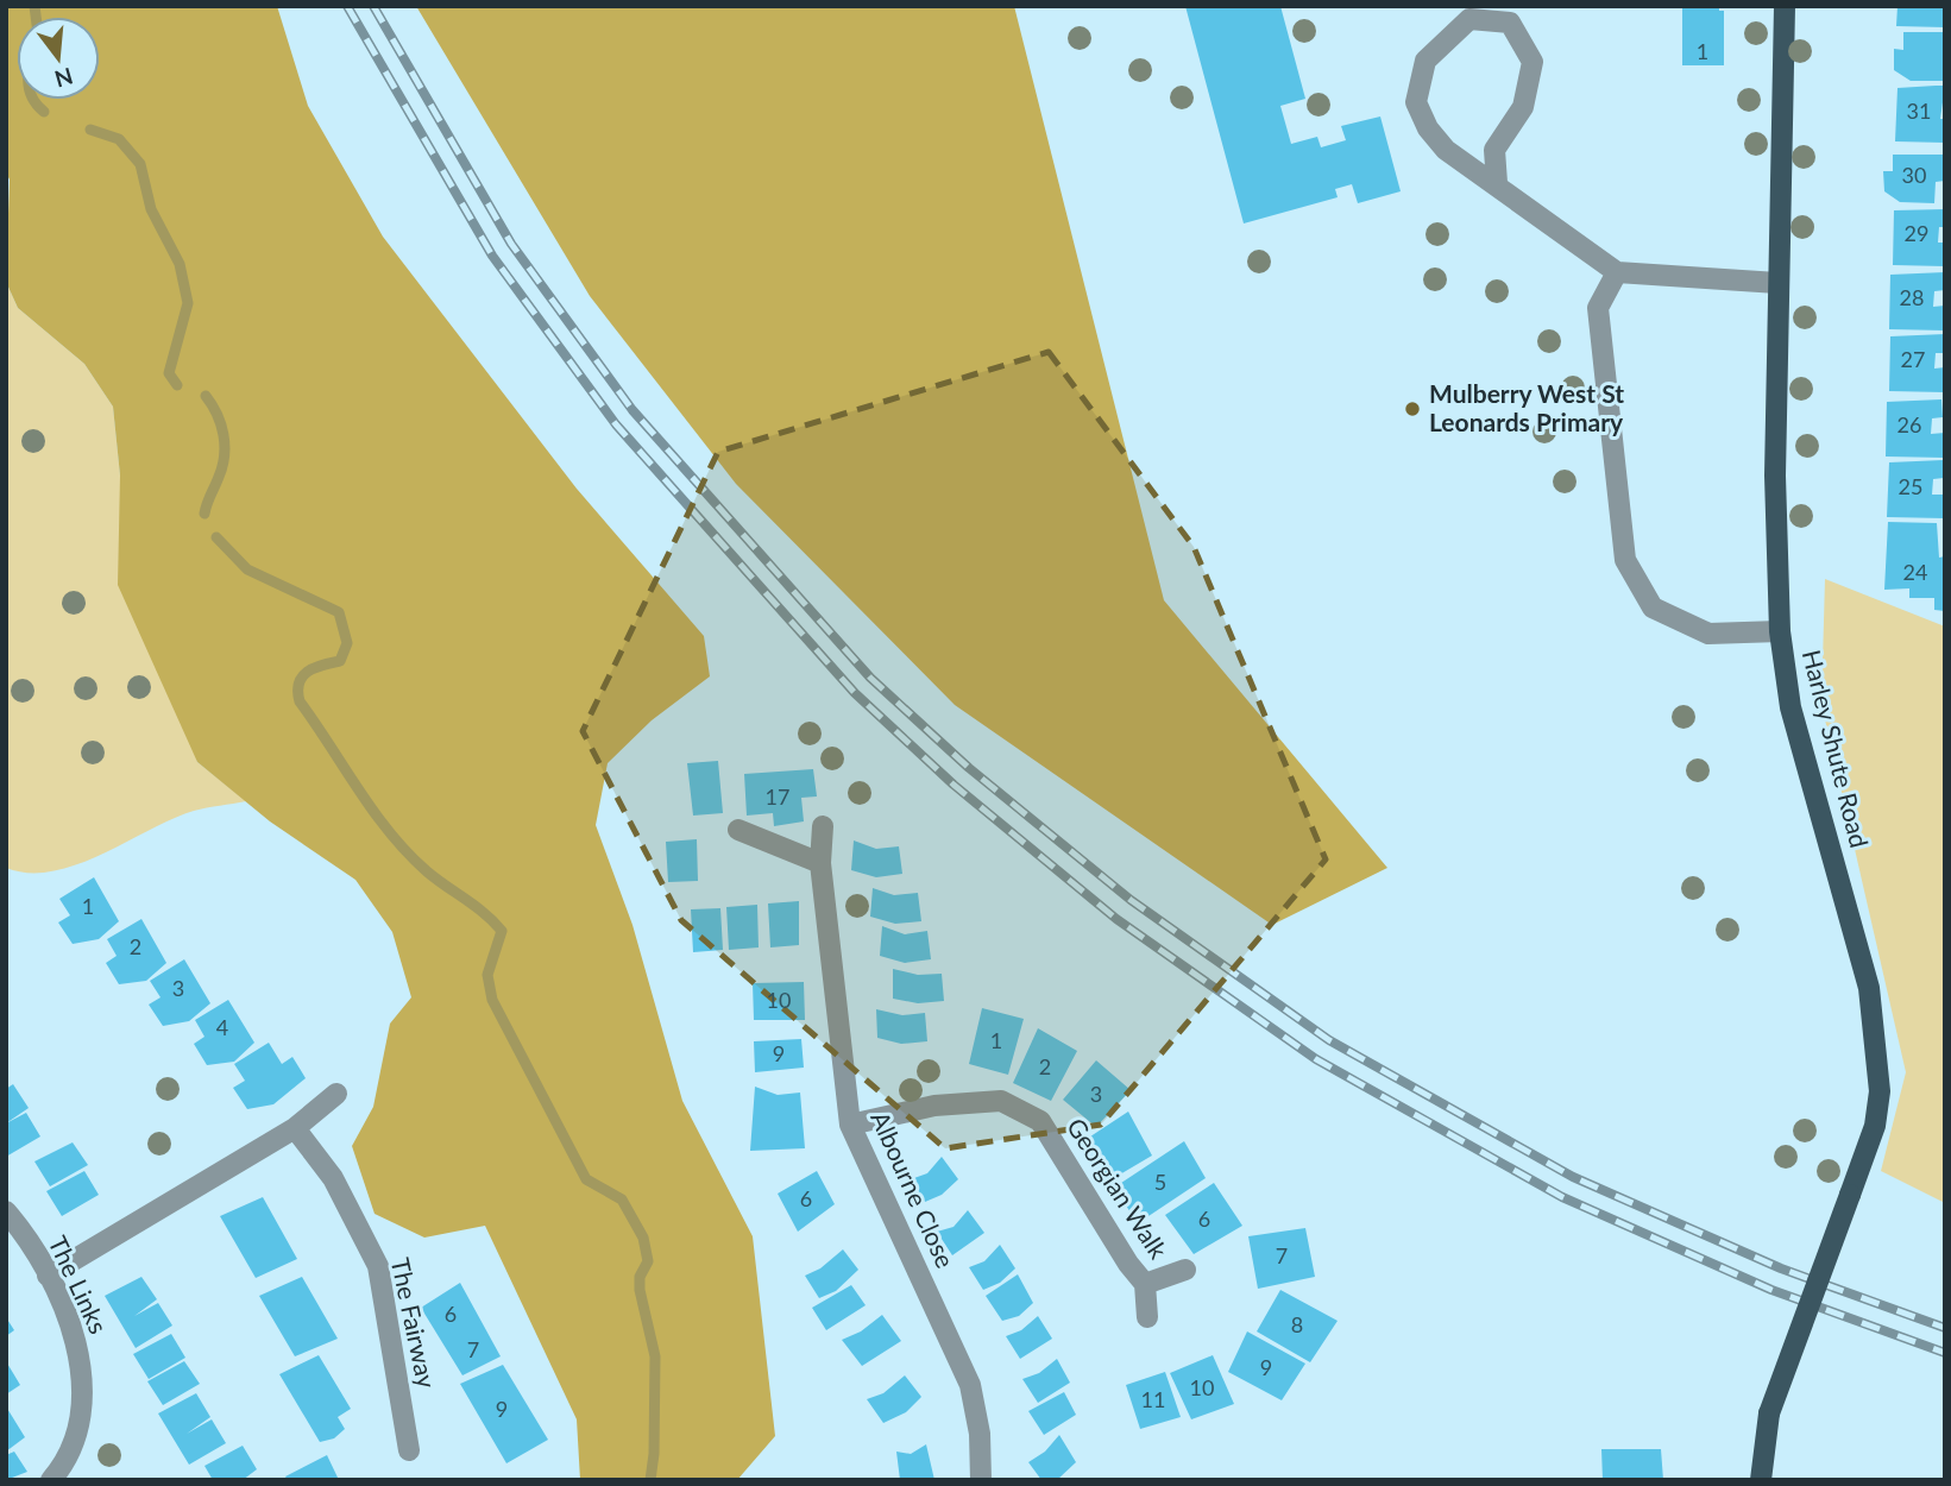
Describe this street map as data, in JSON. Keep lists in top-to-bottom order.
{
  "streets": {
    "main road": ["Harley Shute Road"],
    "street": [
      "Georgian Walk",
      "Albourne Close",
      "The Links",
      "The Fairway"
    ]
  },
  "crossings": [
    ["Georgian Walk", "Albourne Close"]
  ],
  "places": ["Mulberry West St Leonards Primary"],
  "house_numbers": [
    "1",
    "31",
    "30",
    "29",
    "28",
    "27",
    "26",
    "25",
    "24",
    "17",
    "1",
    "2",
    "3",
    "10",
    "4",
    "1",
    "9",
    "2",
    "3",
    "5",
    "6",
    "6",
    "7",
    "6",
    "8",
    "7",
    "9",
    "10",
    "11",
    "9"
  ],
  "north": "bottom"
}
